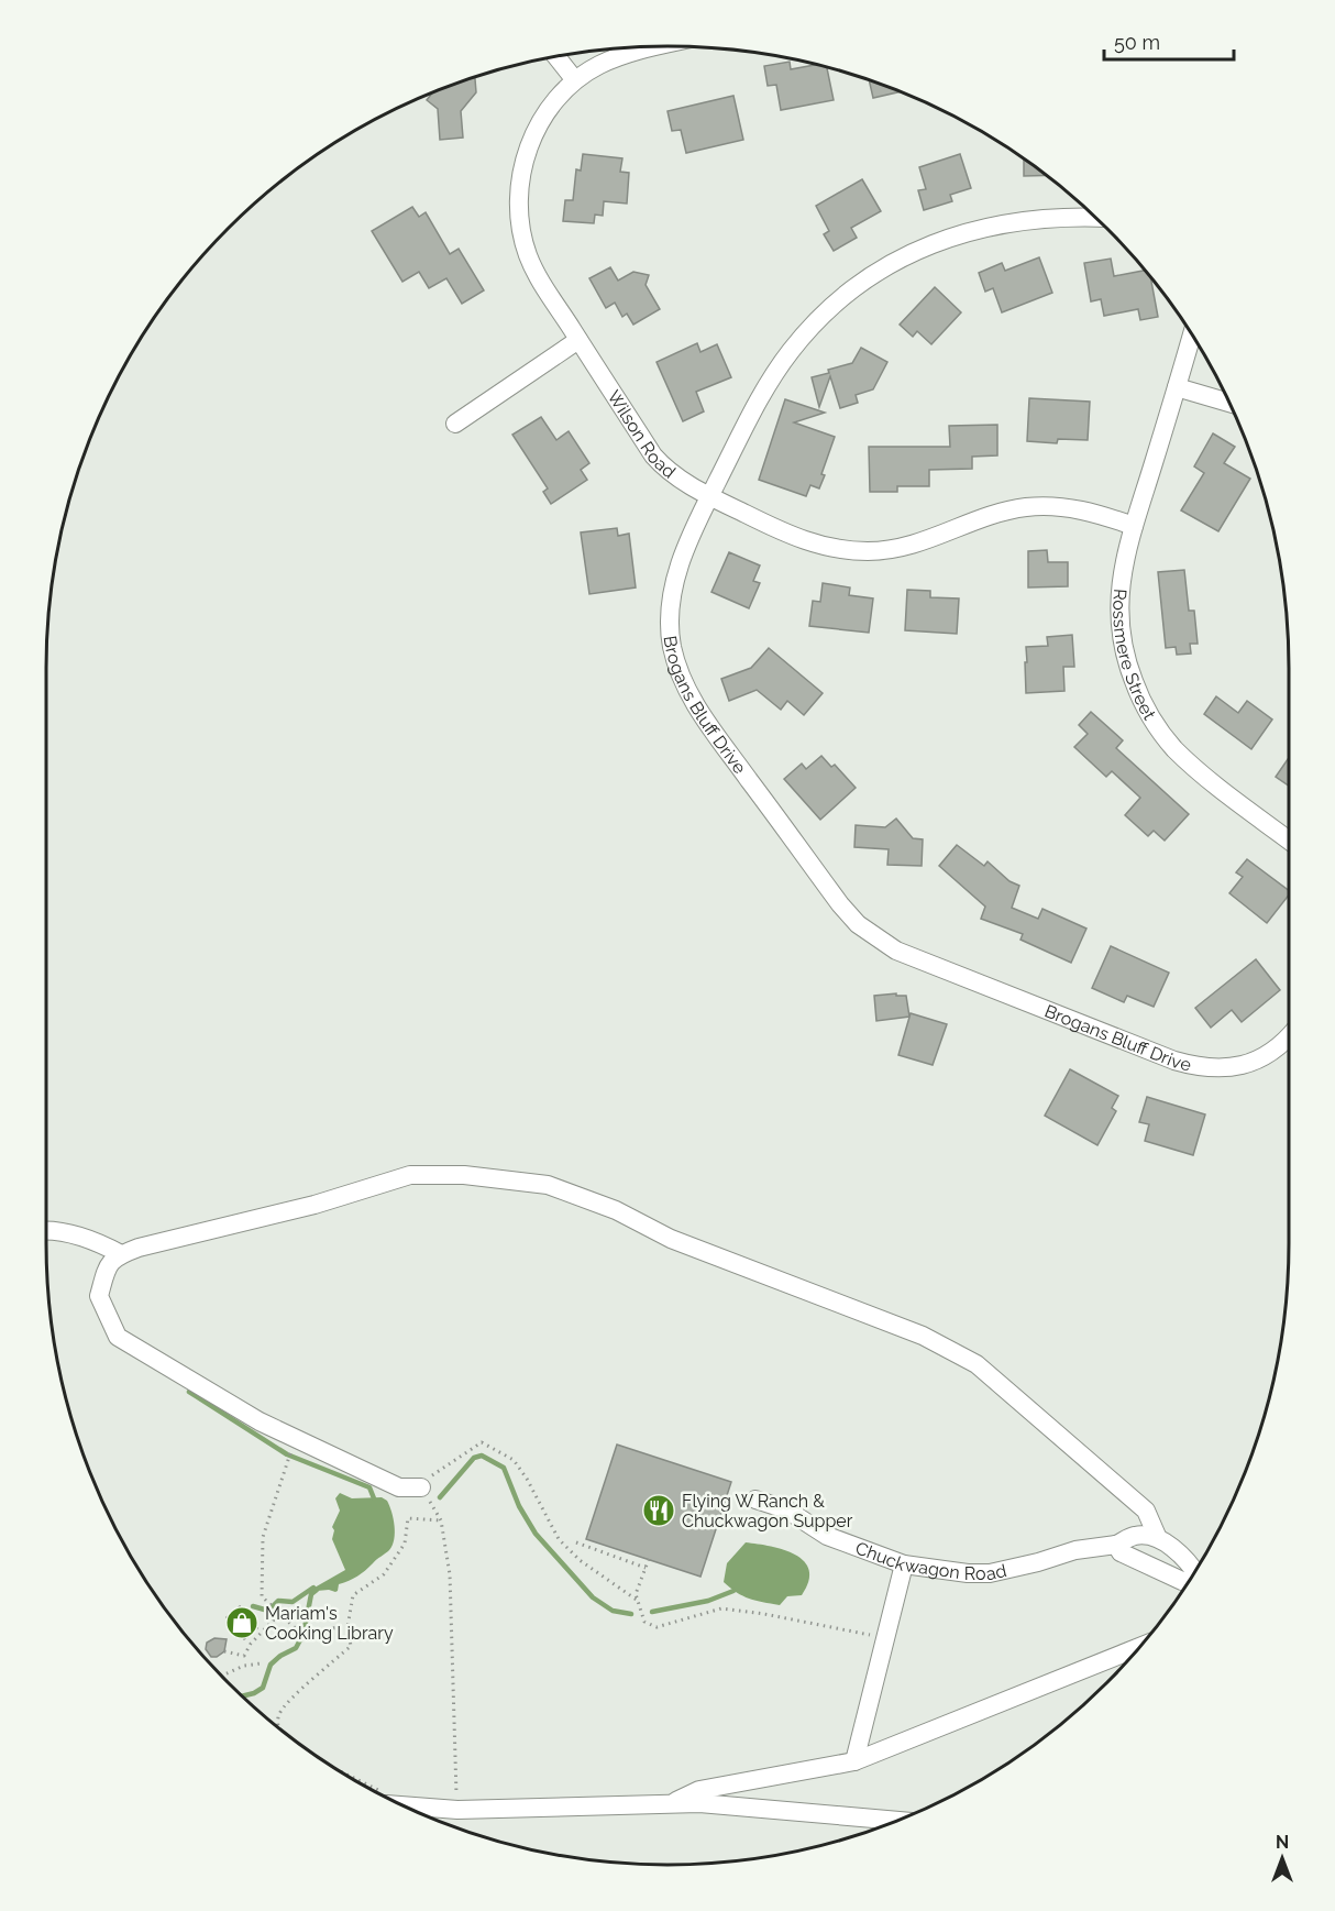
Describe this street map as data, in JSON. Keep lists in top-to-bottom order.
{
  "streets": {
    "street": [
      "Wilson Road",
      "Rossmere Street",
      "Brogans Bluff Drive",
      "Chuckwagon Road"
    ]
  },
  "crossings": [
    ["Wilson Road", "Rossmere Street"],
    ["Wilson Road", "Brogans Bluff Drive"]
  ],
  "places": {
    "restaurant": ["Flying W Ranch & Chuckwagon Supper"],
    "shop": ["Mariam's Cooking Library"]
  },
  "scale_bar": "50 m",
  "north": "top"
}
